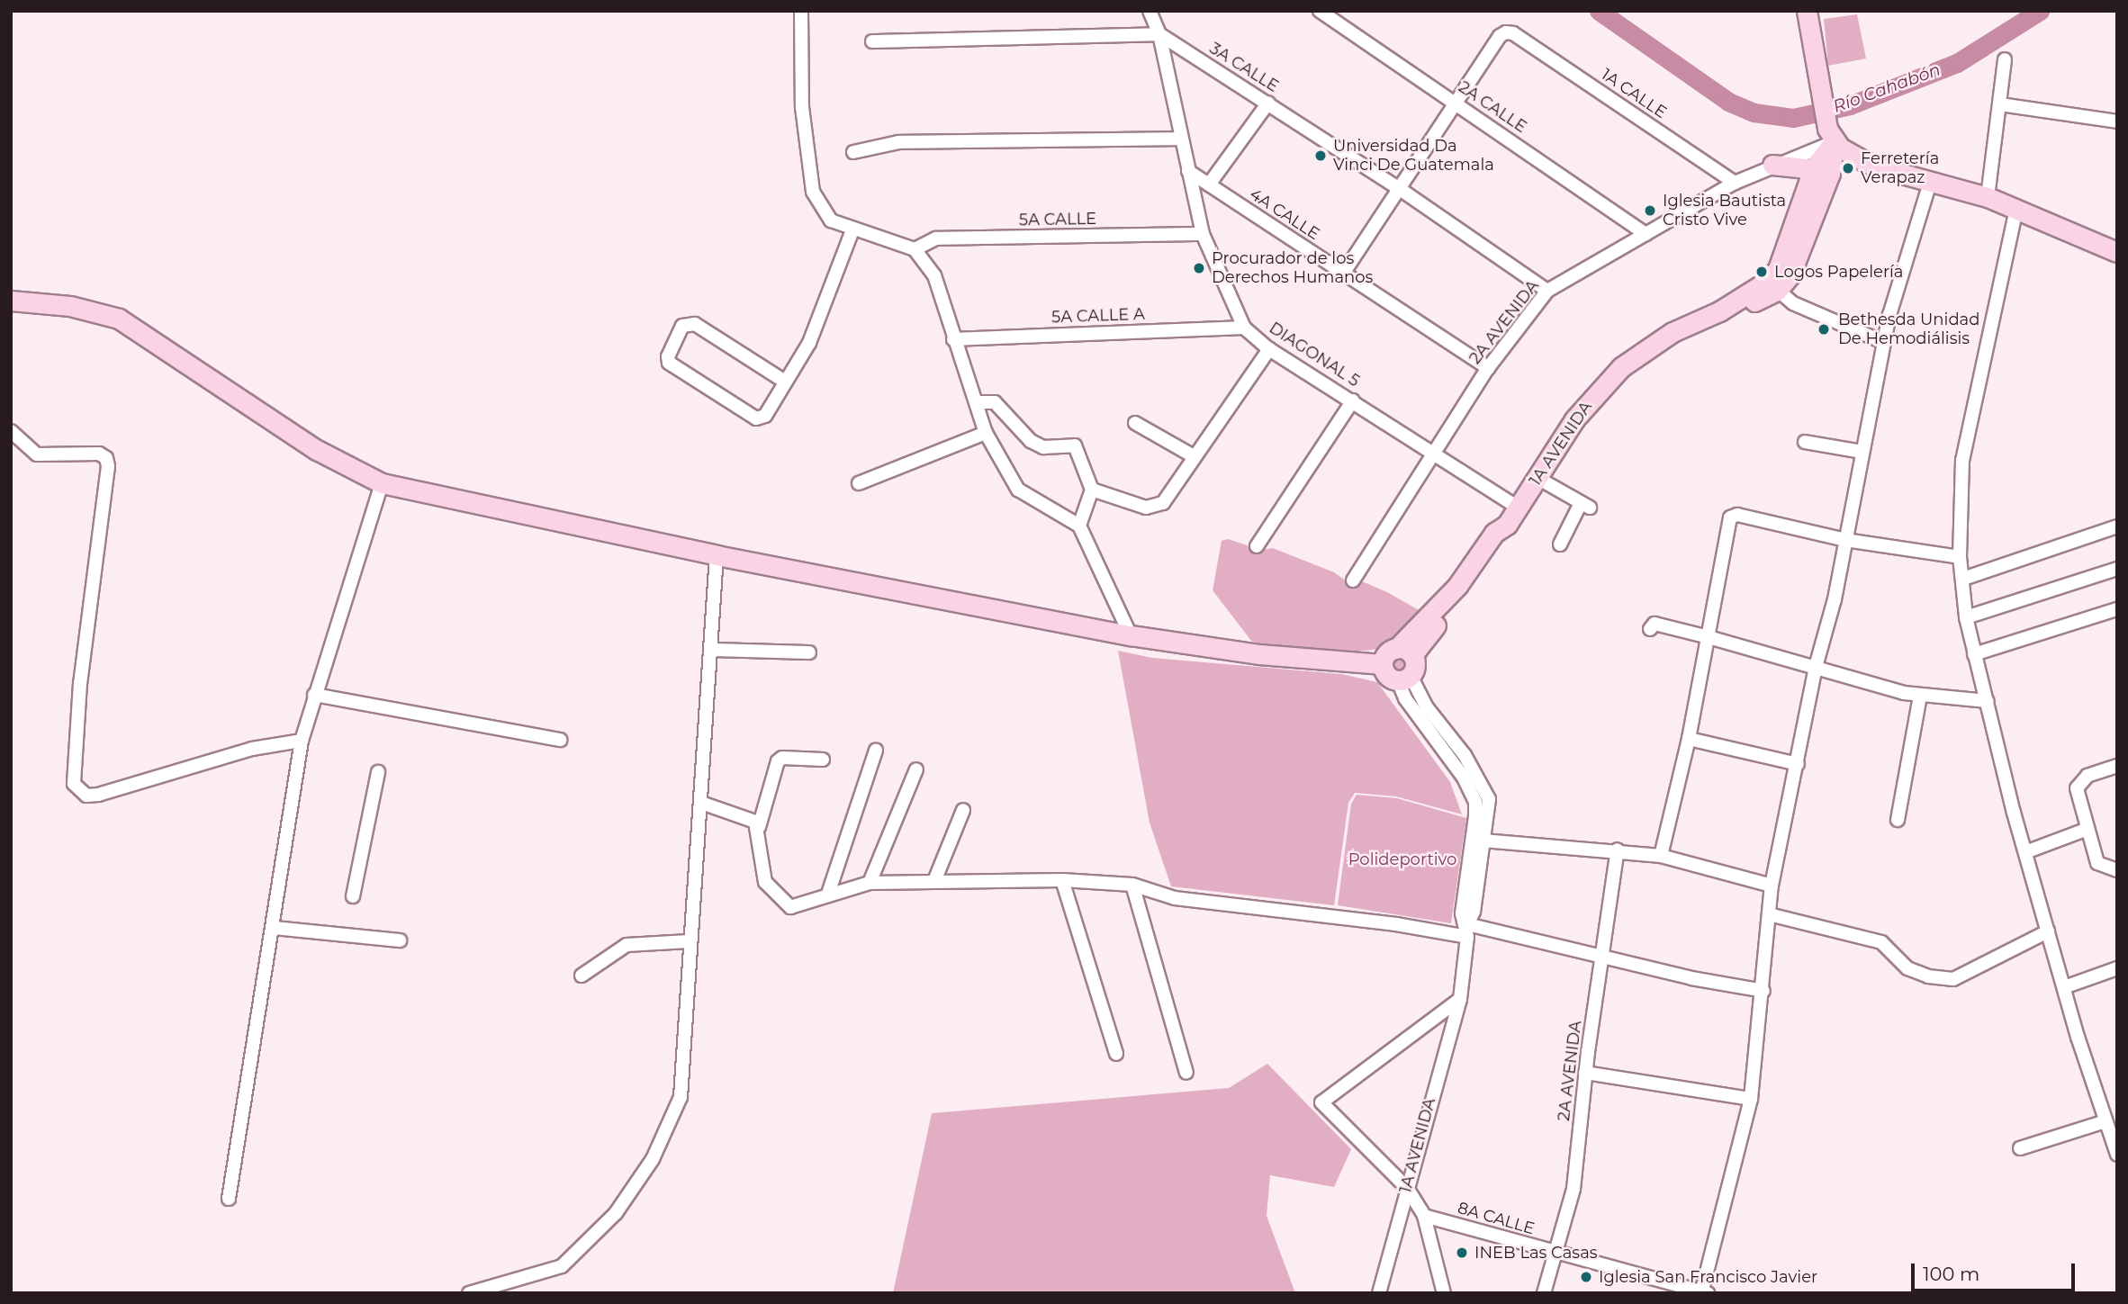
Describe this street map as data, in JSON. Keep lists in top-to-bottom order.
{
  "streets": {
    "main road": ["1A AVENIDA"],
    "street": [
      "3A CALLE",
      "1A CALLE",
      "2A CALLE",
      "4A CALLE",
      "5A CALLE",
      "5A CALLE A",
      "2A AVENIDA",
      "DIAGONAL 5",
      "8A CALLE"
    ]
  },
  "crossings": [
    ["3A CALLE", "2A AVENIDA"],
    ["3A CALLE", "DIAGONAL 5"],
    ["1A CALLE", "2A CALLE"],
    ["1A CALLE", "2A AVENIDA"],
    ["2A CALLE", "2A AVENIDA"],
    ["4A CALLE", "2A AVENIDA"],
    ["4A CALLE", "DIAGONAL 5"],
    ["5A CALLE", "DIAGONAL 5"],
    ["5A CALLE A", "DIAGONAL 5"],
    ["2A AVENIDA", "DIAGONAL 5"],
    ["2A AVENIDA", "8A CALLE"],
    ["DIAGONAL 5", "1A AVENIDA"]
  ],
  "water": ["Río Cahabón"],
  "parks": ["Polideportivo"],
  "places": [
    "Universidad Da Vinci De Guatemala",
    "Ferretería Verapaz",
    "Iglesia Bautista Cristo Vive",
    "Procurador de los Derechos Humanos",
    "Logos Papelería",
    "Bethesda Unidad De Hemodiálisis",
    "INEB Las Casas",
    "Iglesia San Francisco Javier"
  ],
  "scale_bar": "100 m"
}
